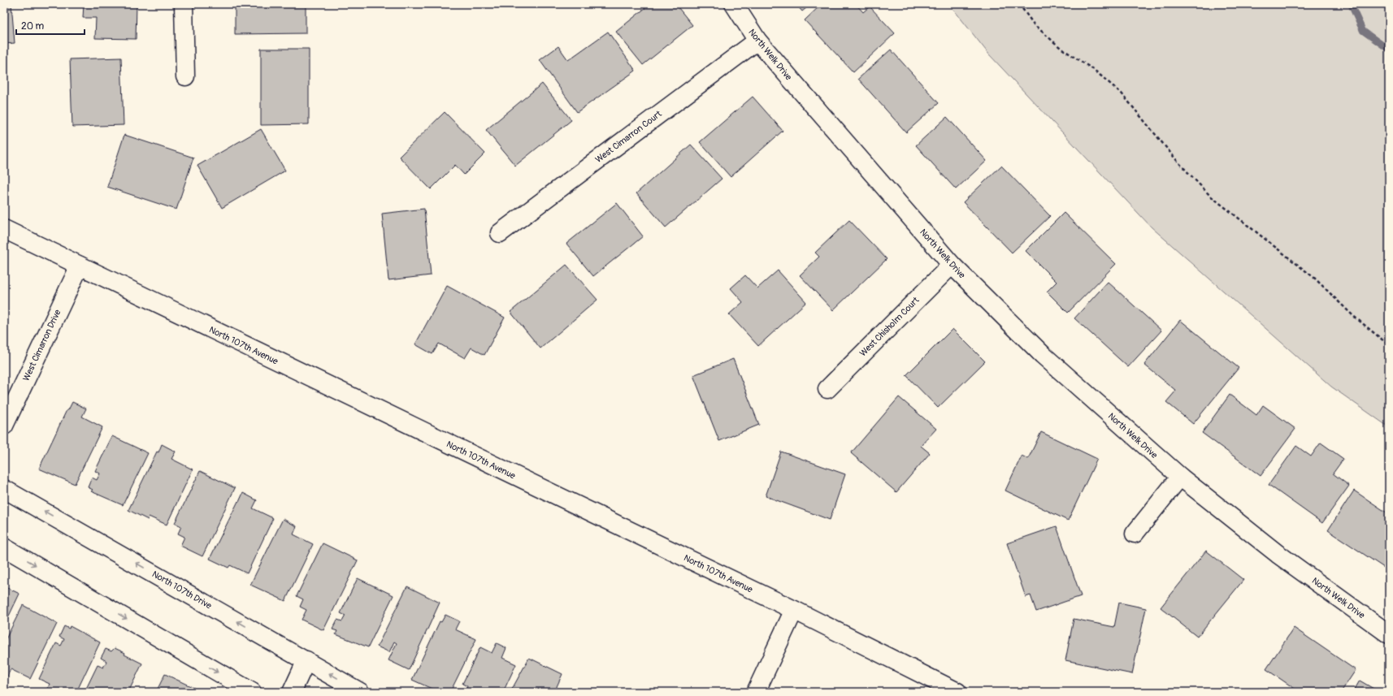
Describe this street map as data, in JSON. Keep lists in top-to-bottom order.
{
  "streets": {
    "street": [
      "North Welk Drive",
      "West Cimarron Court",
      "West Chisholm Court",
      "West Cimarron Drive",
      "North 107th Avenue",
      "North 107th Drive"
    ]
  },
  "crossings": [
    ["North Welk Drive", "West Cimarron Court"],
    ["North Welk Drive", "West Chisholm Court"],
    ["West Cimarron Drive", "North 107th Avenue"]
  ],
  "scale_bar": "20 m"
}
